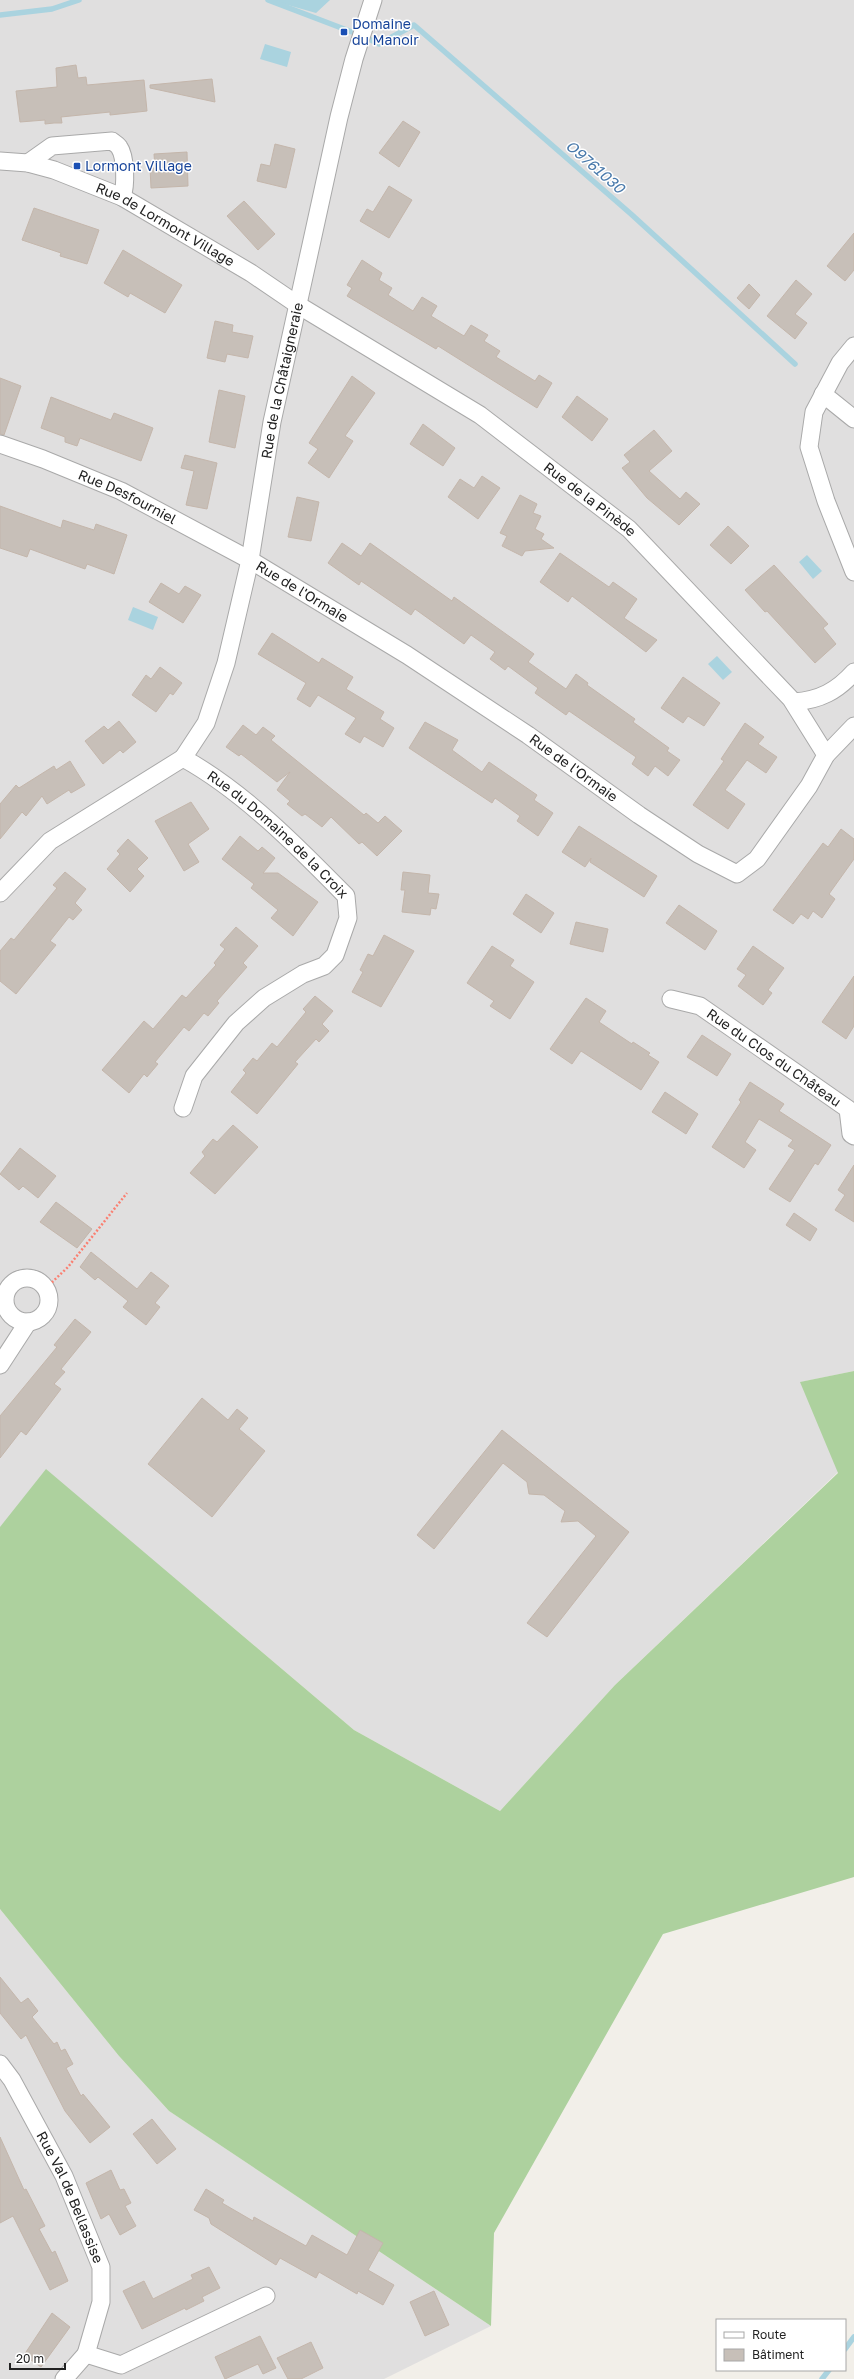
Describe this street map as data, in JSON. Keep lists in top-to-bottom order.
{
  "streets": {
    "street": [
      "Rue de Lormont Village",
      "Rue de la Châtaigneraie",
      "Rue Desfourniel",
      "Rue de la Pinède",
      "Rue de l'Ormaie",
      "Rue du Domaine de la Croix",
      "Rue du Clos du Château",
      "Rue Val de Bellassise"
    ]
  },
  "crossings": [
    ["Rue de Lormont Village", "Rue de la Châtaigneraie"],
    ["Rue de Lormont Village", "Rue de la Pinède"],
    ["Rue de la Châtaigneraie", "Rue Desfourniel"],
    ["Rue de la Châtaigneraie", "Rue de la Pinède"],
    ["Rue de la Châtaigneraie", "Rue de l'Ormaie"],
    ["Rue de la Châtaigneraie", "Rue du Domaine de la Croix"],
    ["Rue Desfourniel", "Rue de l'Ormaie"],
    ["Rue de la Pinède", "Rue de l'Ormaie"]
  ],
  "water": ["O9761030"],
  "places": {
    "transit": ["Domaine du Manoir", "Lormont Village"]
  },
  "legend": ["Route", "Bâtiment"],
  "scale_bar": "20 m"
}
